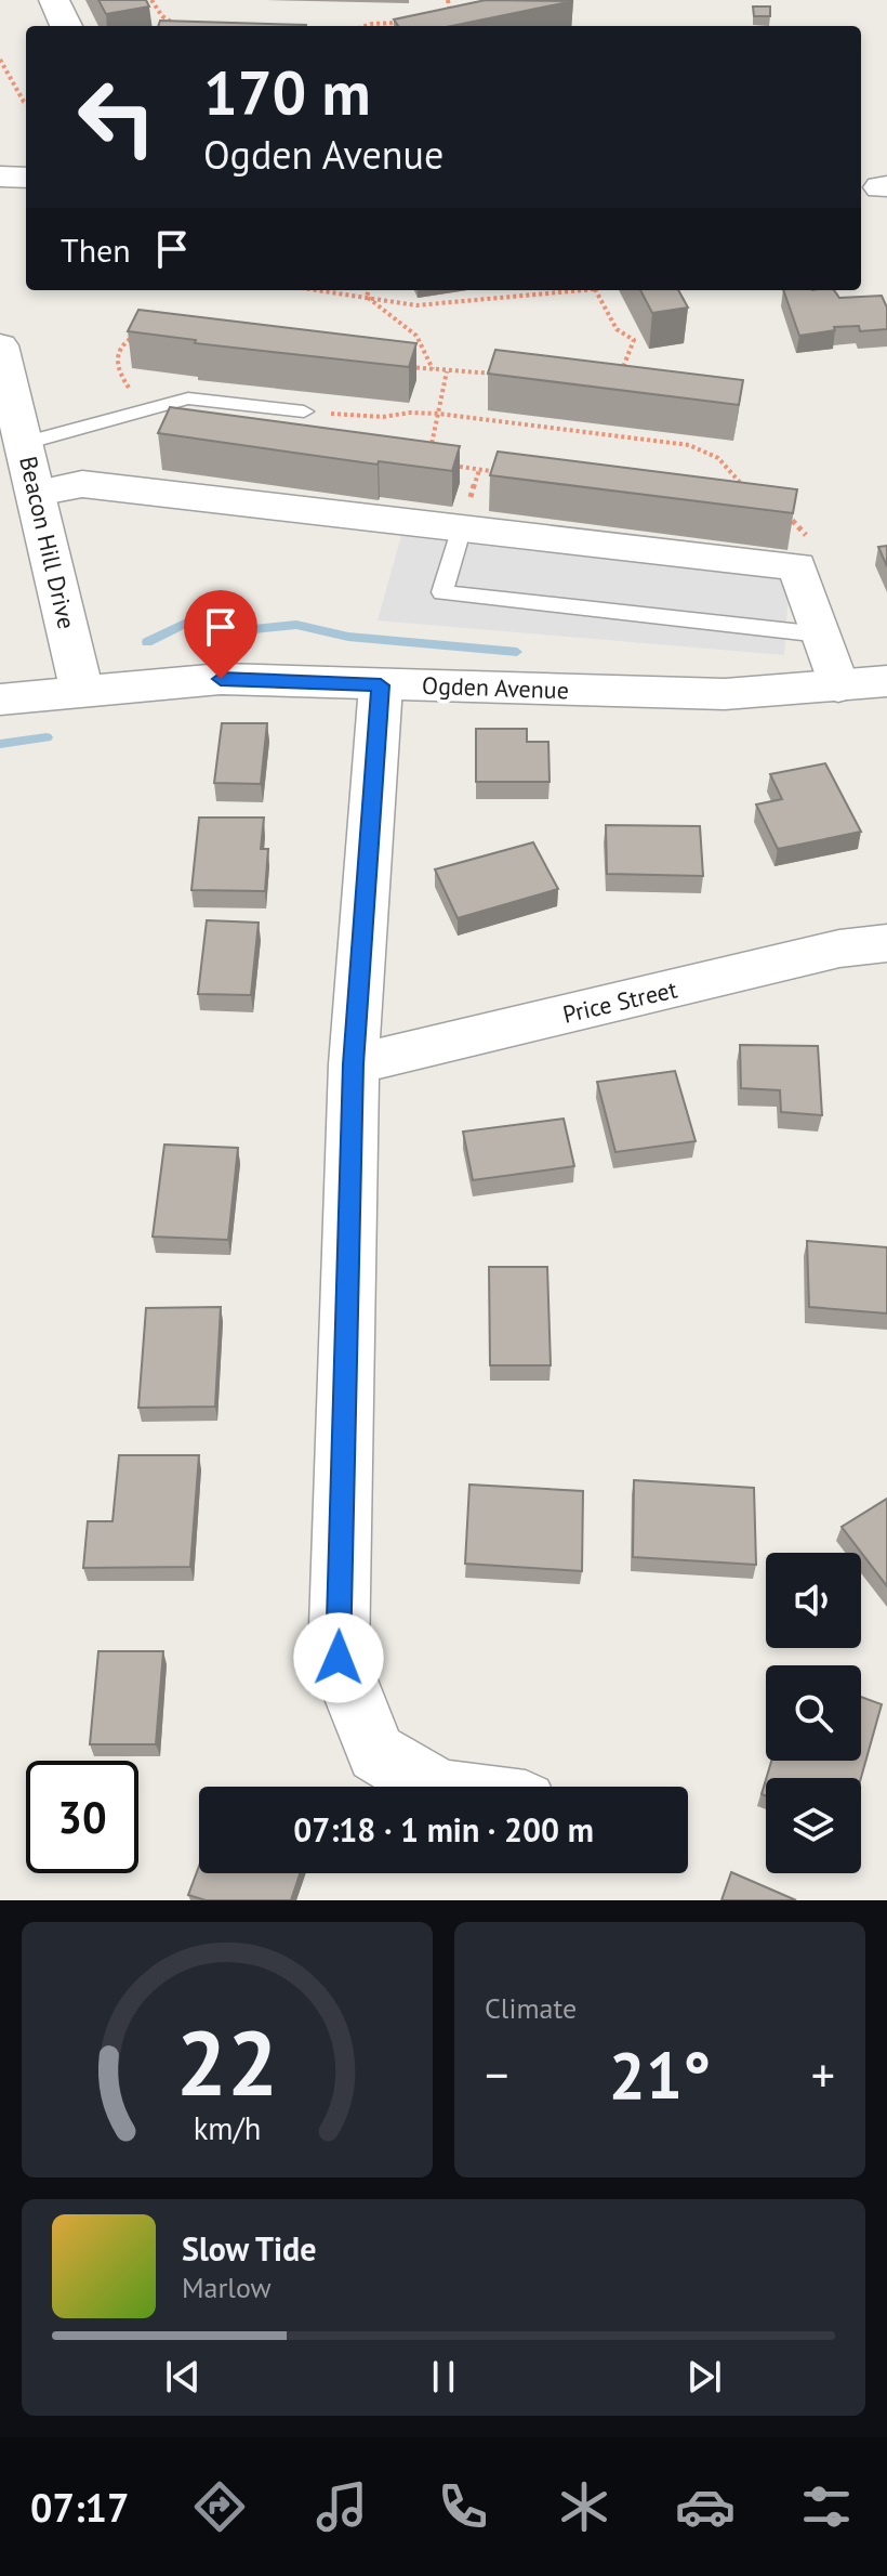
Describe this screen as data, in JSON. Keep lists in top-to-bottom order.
{
  "streets": {
    "street": ["Beacon Hill Drive", "Ogden Avenue", "Price Street"]
  },
  "crossings": [
    ["Beacon Hill Drive", "Ogden Avenue"]
  ],
  "page": {
    "turn": ["170 m", "Ogden Avenue"],
    "then": "Then",
    "limit": "30",
    "trip": "07:18 · 1 min · 200 m",
    "tile": "Climate",
    "heat": ["−", "21°", "+"],
    "song": ["Slow Tide", "Marlow"],
    "tabs": "07:17",
    "gauge": ["22", "km/h"]
  }
}
